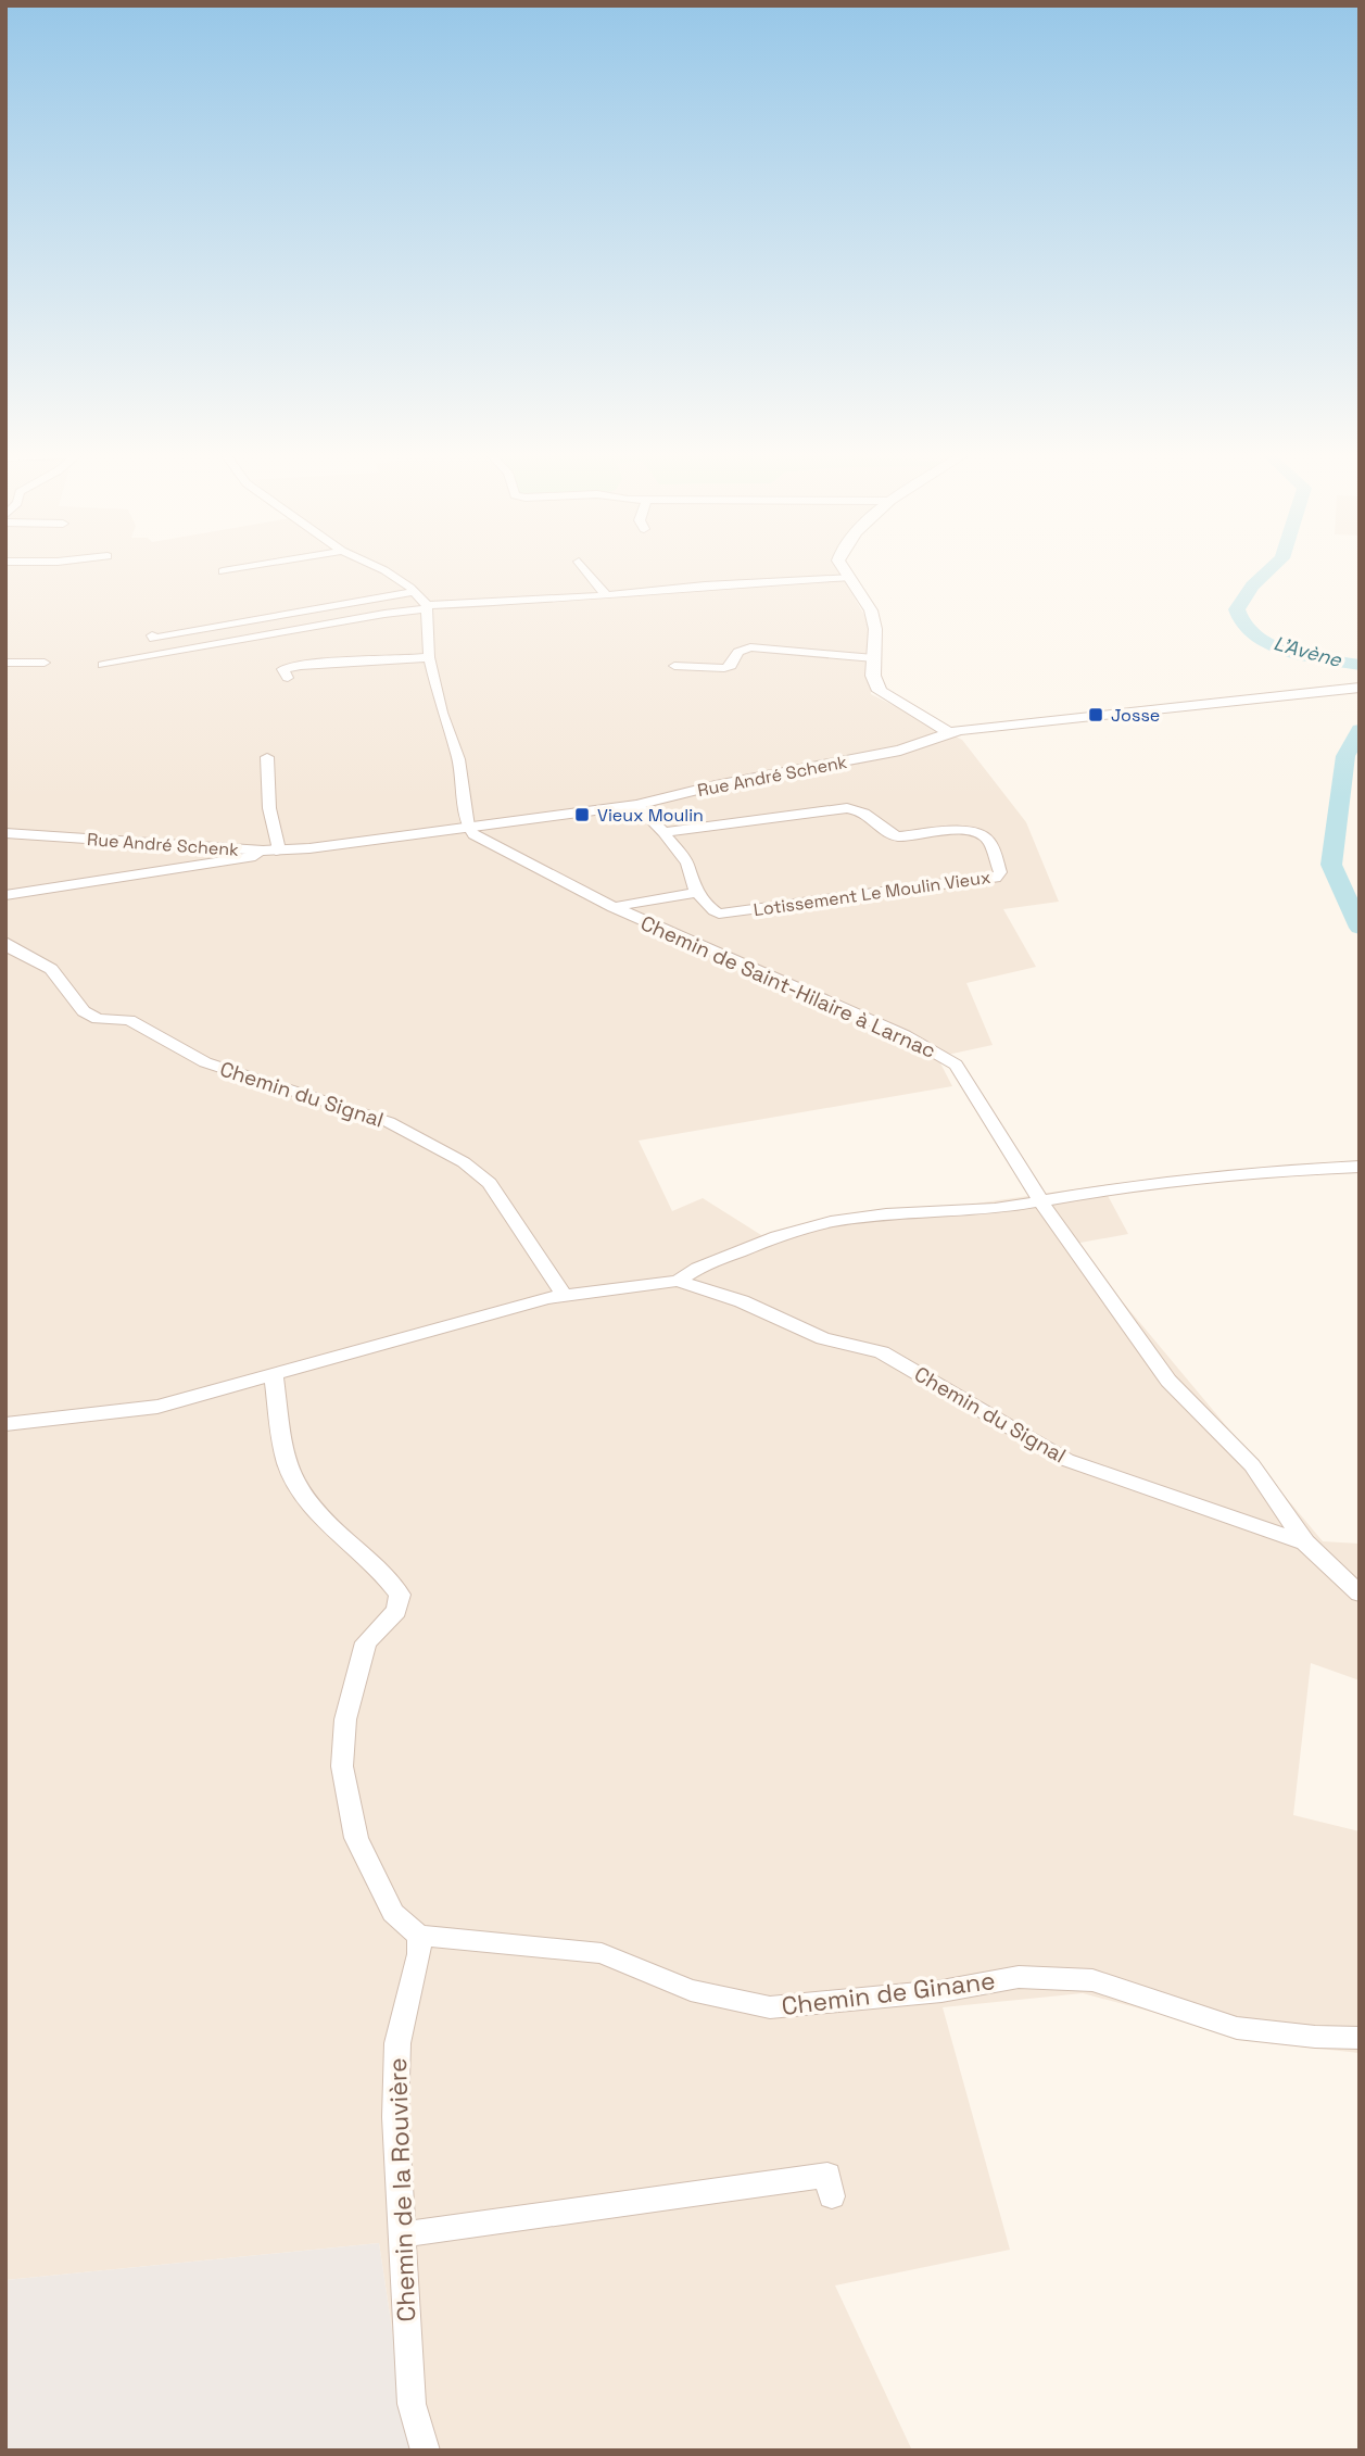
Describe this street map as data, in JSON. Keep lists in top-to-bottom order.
{
  "streets": {
    "street": [
      "Rue André Schenk",
      "Lotissement Le Moulin Vieux",
      "Chemin de Saint-Hilaire à Larnac",
      "Chemin du Signal",
      "Chemin de Ginane",
      "Chemin de la Rouvière"
    ]
  },
  "crossings": [
    ["Rue André Schenk", "Lotissement Le Moulin Vieux"],
    ["Rue André Schenk", "Chemin de Saint-Hilaire à Larnac"],
    ["Chemin de Saint-Hilaire à Larnac", "Chemin du Signal"],
    ["Chemin de Ginane", "Chemin de la Rouvière"]
  ],
  "water": ["L'Avène"],
  "places": {
    "transit": ["Josse", "Vieux Moulin"]
  }
}
